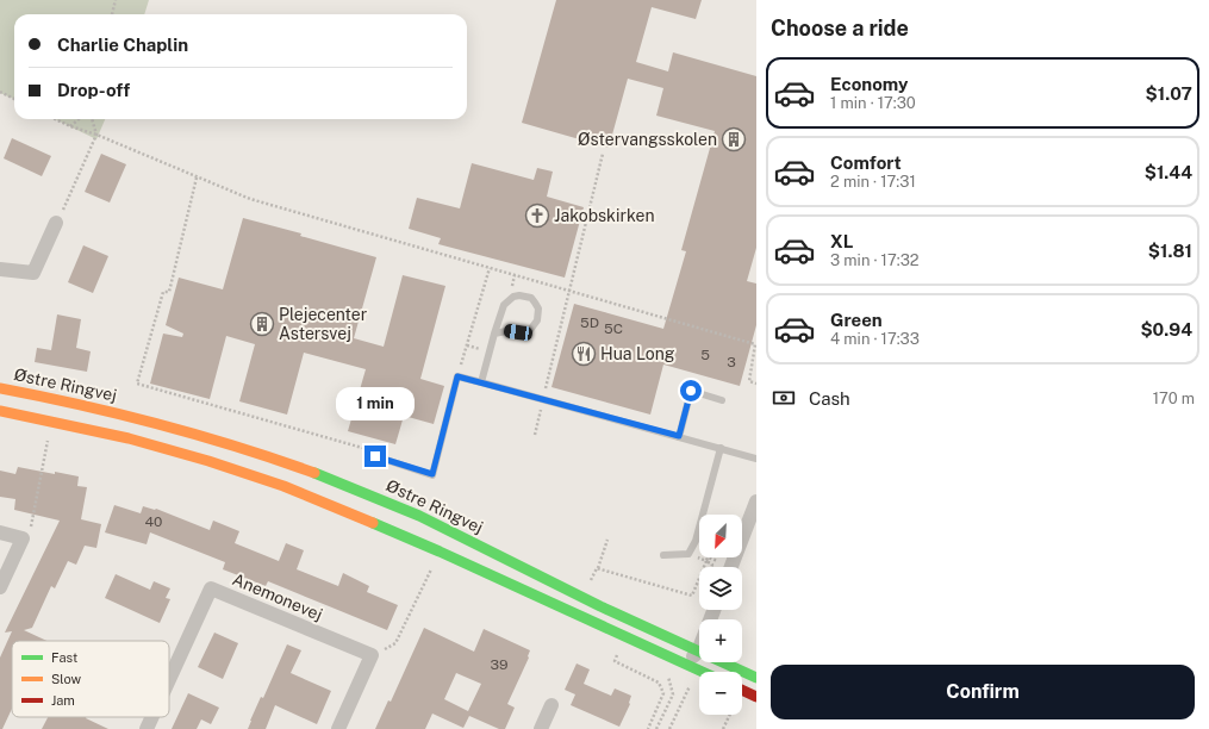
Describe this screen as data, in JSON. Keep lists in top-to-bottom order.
{
  "streets": {
    "main road": ["Østre Ringvej"],
    "street": ["Anemonevej"]
  },
  "places": {
    "building": ["Østervangsskolen", "Plejecenter Astersvej"],
    "church": ["Jakobskirken"],
    "restaurant": ["Hua Long"]
  },
  "house_numbers": [
    "5D",
    "5C",
    "5",
    "3",
    "40",
    "39"
  ],
  "legend": ["Fast", "Slow", "Jam"],
  "north": "bottom left",
  "page": {
    "heading": "Choose a ride",
    "banner": ["Charlie Chaplin", "Drop-off"],
    "list": [
      {
        "name": "Economy",
        "note": "1 min · 17:30",
        "value": "$1.07"
      },
      {
        "name": "Comfort",
        "note": "2 min · 17:31",
        "value": "$1.44"
      },
      {
        "name": "XL",
        "note": "3 min · 17:32",
        "value": "$1.81"
      },
      {
        "name": "Green",
        "note": "4 min · 17:33",
        "value": "$0.94"
      }
    ],
    "pay": ["Cash", "170 m"],
    "bubble": "1 min",
    "map_buttons": ["+", "−"],
    "buttons": "Confirm"
  }
}
